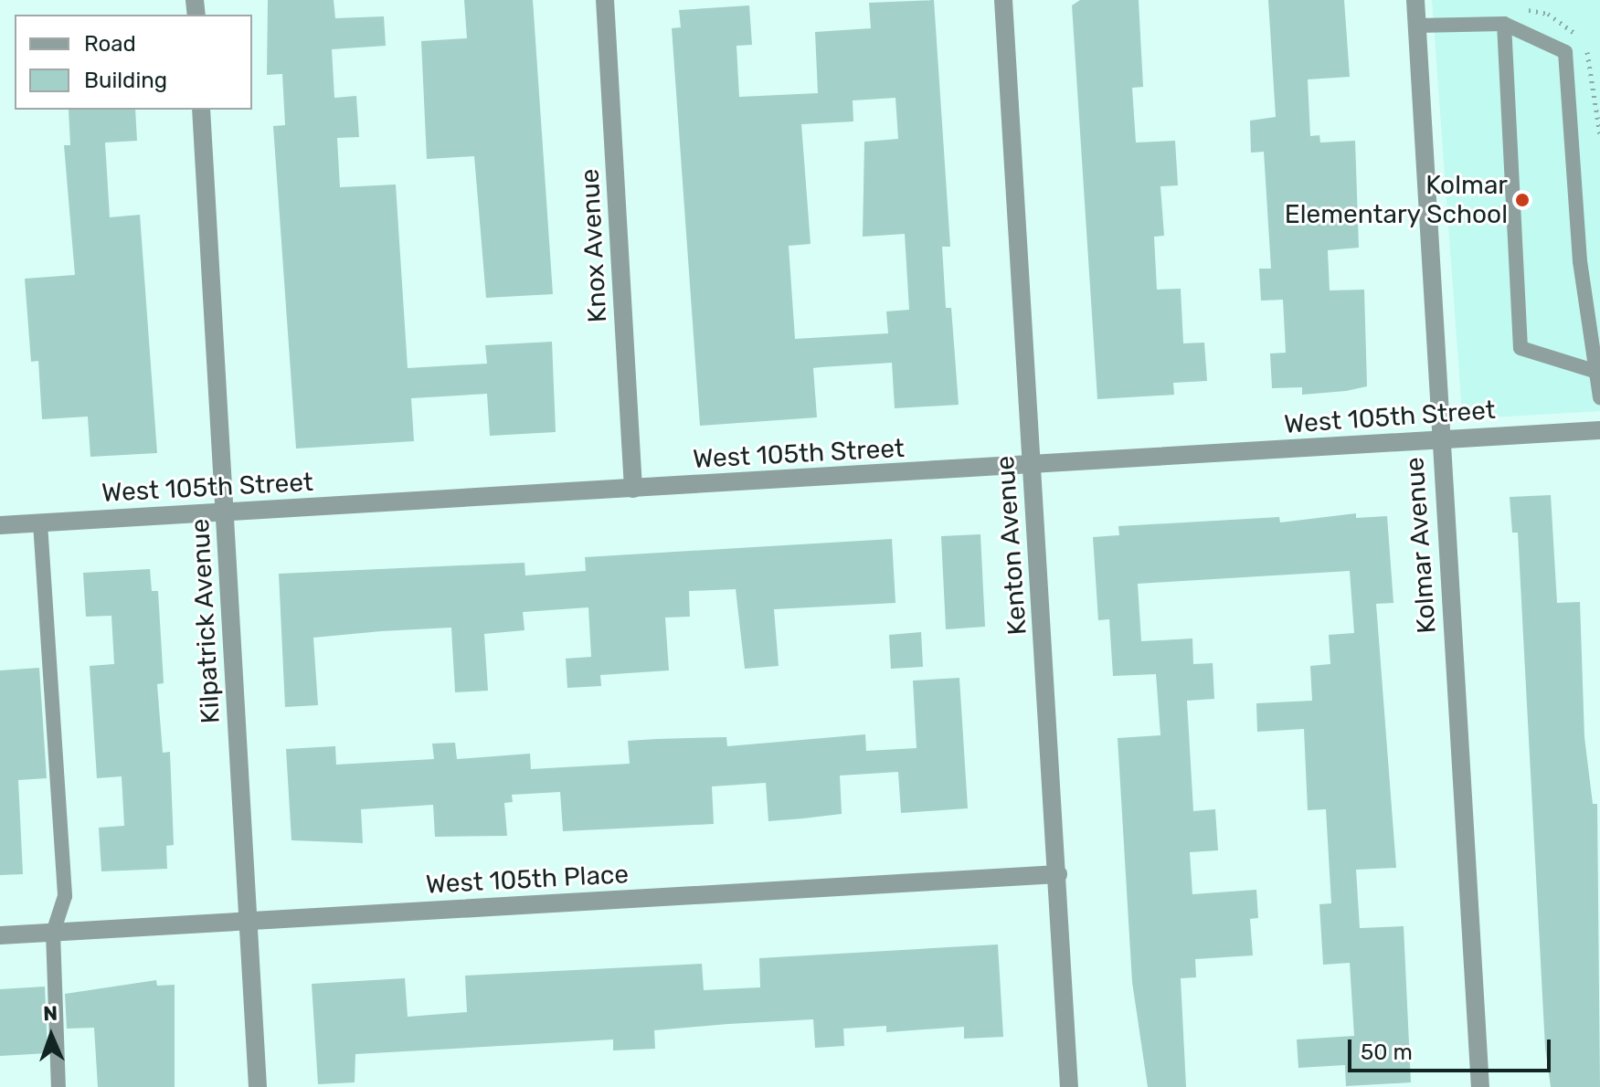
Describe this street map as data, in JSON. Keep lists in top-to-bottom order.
{
  "streets": {
    "street": [
      "Knox Avenue",
      "West 105th Street",
      "Kenton Avenue",
      "Kolmar Avenue",
      "Kilpatrick Avenue",
      "West 105th Place"
    ]
  },
  "crossings": [
    ["Knox Avenue", "West 105th Street"],
    ["West 105th Street", "Kenton Avenue"],
    ["West 105th Street", "Kolmar Avenue"],
    ["West 105th Street", "Kilpatrick Avenue"],
    ["Kenton Avenue", "West 105th Place"],
    ["Kilpatrick Avenue", "West 105th Place"]
  ],
  "places": ["Kolmar Elementary School"],
  "legend": ["Road", "Building"],
  "scale_bar": "50 m",
  "north": "top"
}
